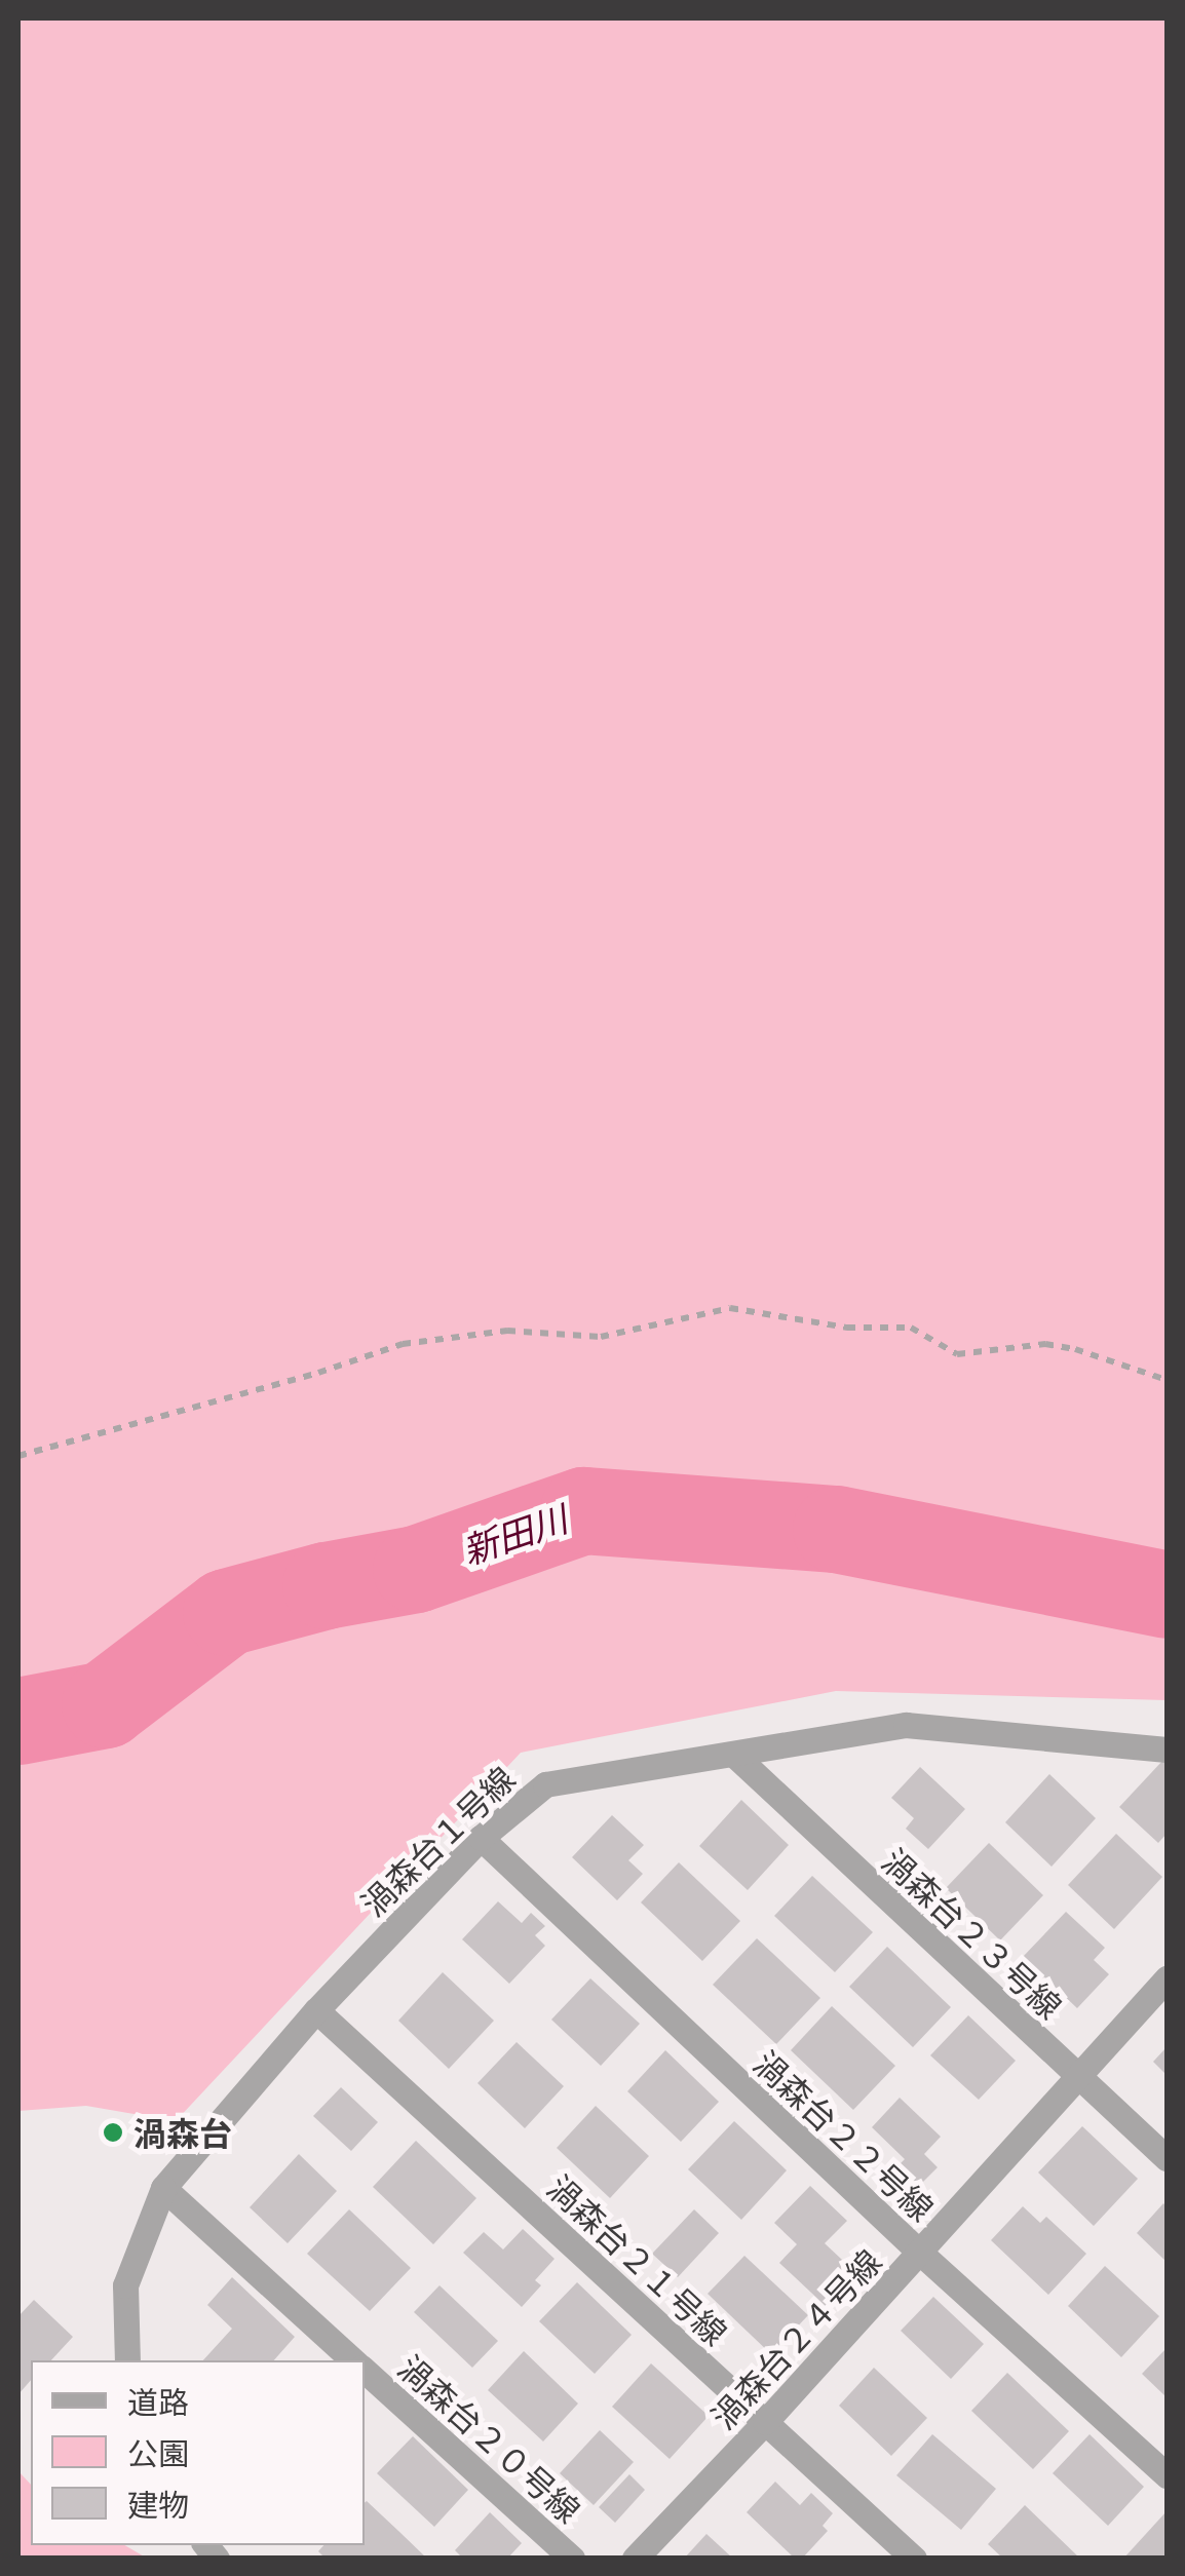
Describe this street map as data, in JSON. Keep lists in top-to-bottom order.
{
  "streets": {
    "street": [
      "渦森台１号線",
      "渦森台２３号線",
      "渦森台２２号線",
      "渦森台２１号線",
      "渦森台２４号線",
      "渦森台２０号線"
    ]
  },
  "crossings": [
    ["渦森台１号線", "渦森台２３号線"],
    ["渦森台１号線", "渦森台２２号線"],
    ["渦森台１号線", "渦森台２１号線"],
    ["渦森台１号線", "渦森台２０号線"],
    ["渦森台２３号線", "渦森台２４号線"],
    ["渦森台２２号線", "渦森台２４号線"],
    ["渦森台２１号線", "渦森台２４号線"]
  ],
  "water": ["新田川"],
  "places": ["渦森台"],
  "legend": ["道路", "公園", "建物"]
}
